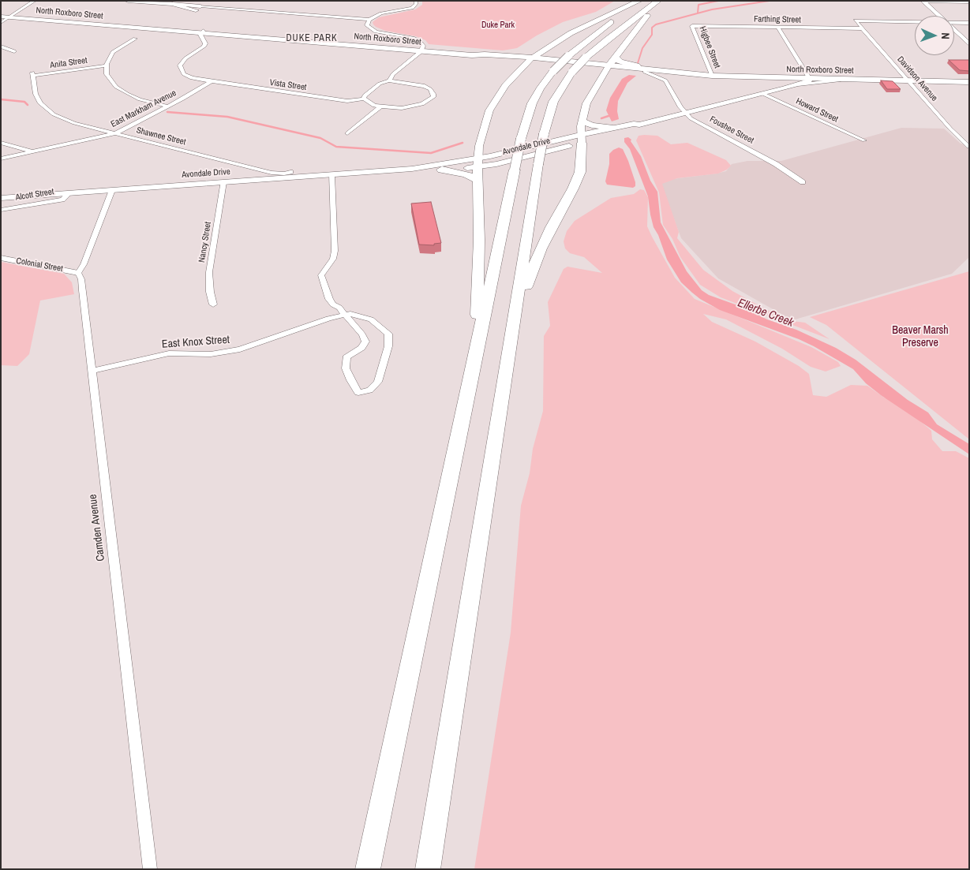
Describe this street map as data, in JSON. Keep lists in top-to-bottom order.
{
  "streets": {
    "main road": ["North Roxboro Street", "Avondale Drive"],
    "street": [
      "Farthing Street",
      "Higbee Street",
      "Anita Street",
      "Davidson Avenue",
      "Vista Street",
      "East Markham Avenue",
      "Howard Street",
      "Foushee Street",
      "Shawnee Street",
      "Alcott Street",
      "Nancy Street",
      "Colonial Street",
      "East Knox Street",
      "Camden Avenue"
    ]
  },
  "crossings": [
    ["North Roxboro Street", "Higbee Street"],
    ["North Roxboro Street", "Davidson Avenue"],
    ["North Roxboro Street", "Avondale Drive"],
    ["Farthing Street", "Higbee Street"],
    ["Farthing Street", "Davidson Avenue"],
    ["Anita Street", "Shawnee Street"],
    ["Vista Street", "East Markham Avenue"],
    ["East Markham Avenue", "Shawnee Street"],
    ["Howard Street", "Avondale Drive"],
    ["Foushee Street", "Avondale Drive"],
    ["Avondale Drive", "Alcott Street"],
    ["Avondale Drive", "Nancy Street"],
    ["Avondale Drive", "East Knox Street"],
    ["Colonial Street", "Camden Avenue"],
    ["East Knox Street", "Camden Avenue"]
  ],
  "districts": ["DUKE PARK"],
  "water": ["Ellerbe Creek"],
  "parks": ["Duke Park", "Beaver Marsh Preserve"],
  "north": "right"
}
